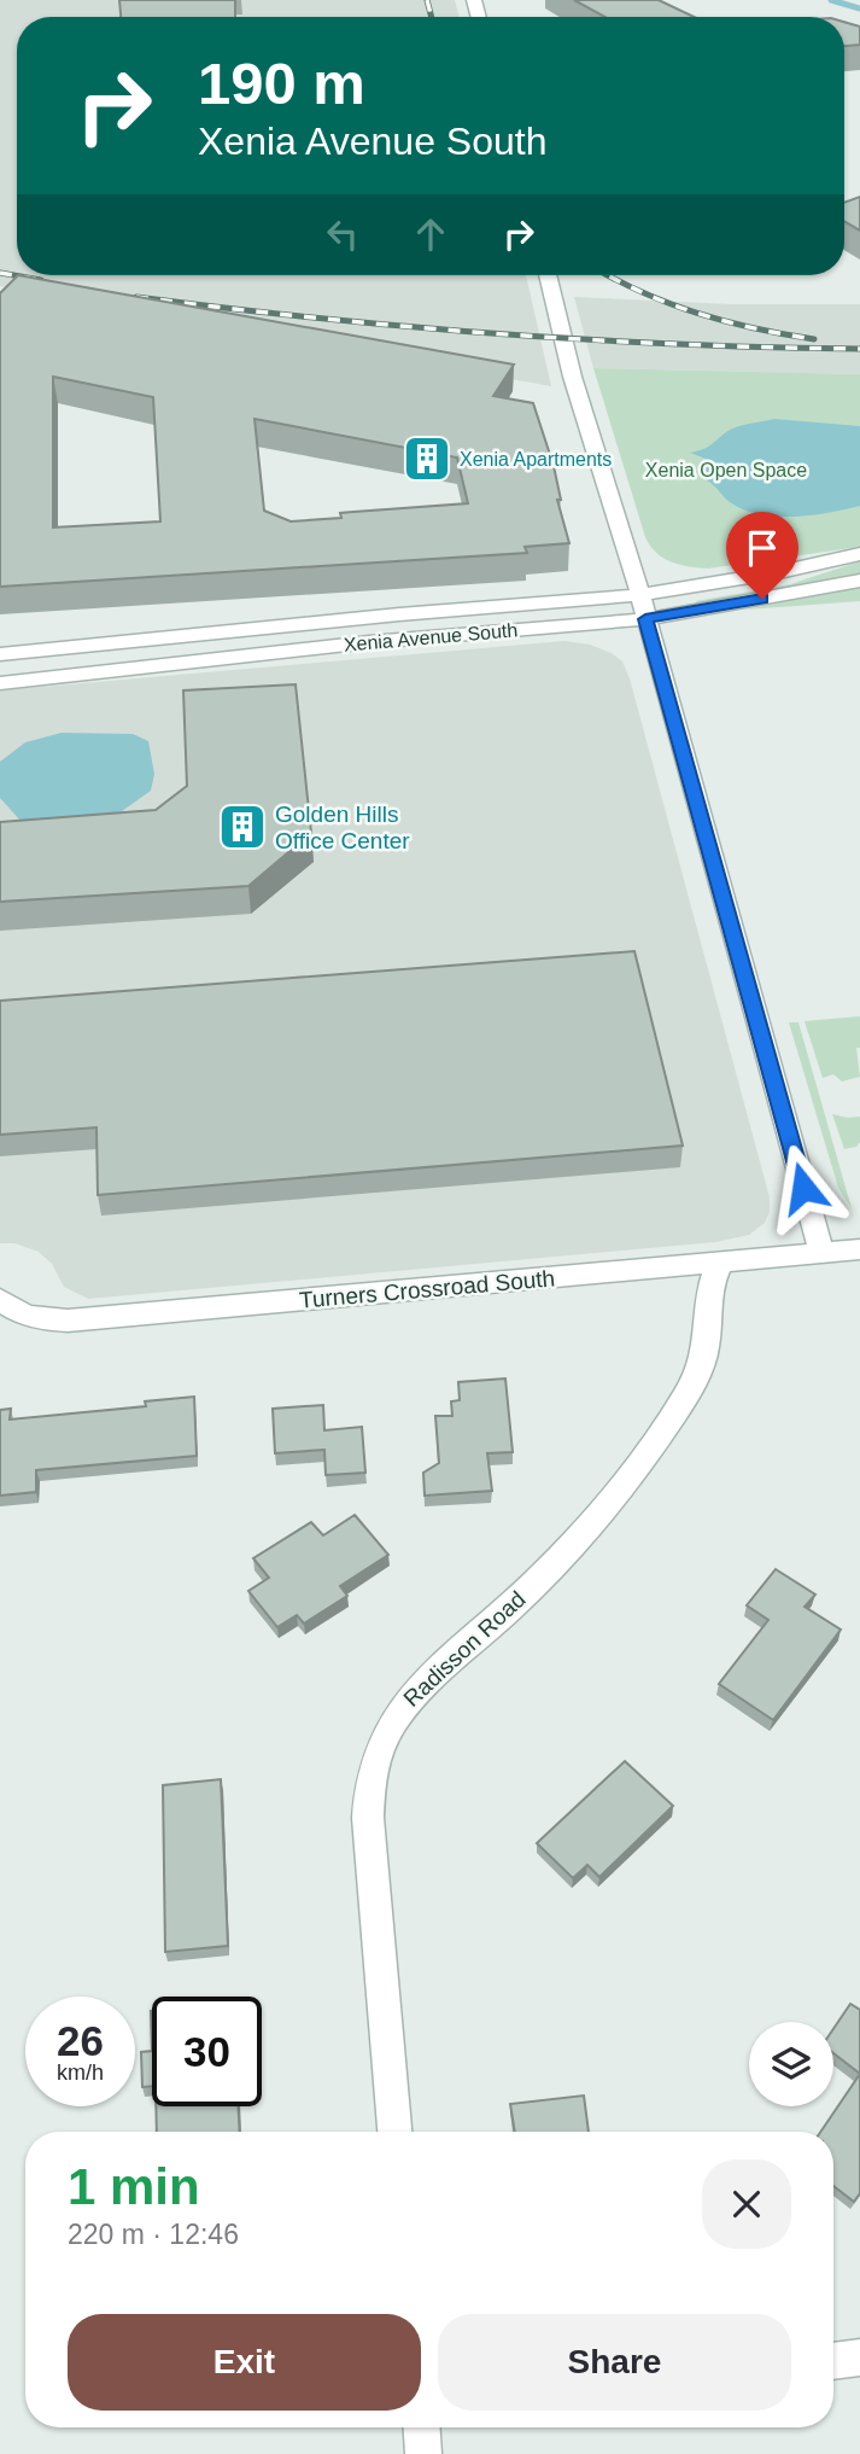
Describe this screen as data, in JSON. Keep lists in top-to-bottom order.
{
  "streets": {
    "street": ["Xenia Avenue South", "Turners Crossroad South", "Radisson Road"]
  },
  "crossings": [
    ["Turners Crossroad South", "Radisson Road"]
  ],
  "parks": ["Xenia Open Space"],
  "places": {
    "building": ["Xenia Apartments", "Golden Hills Office Center"]
  },
  "page": {
    "turn": ["190 m", "Xenia Avenue South"],
    "speed": "26 km/h",
    "limit": "30",
    "heading": ["1 min", "220 m · 12:46"],
    "buttons": ["Exit", "Share"]
  }
}
